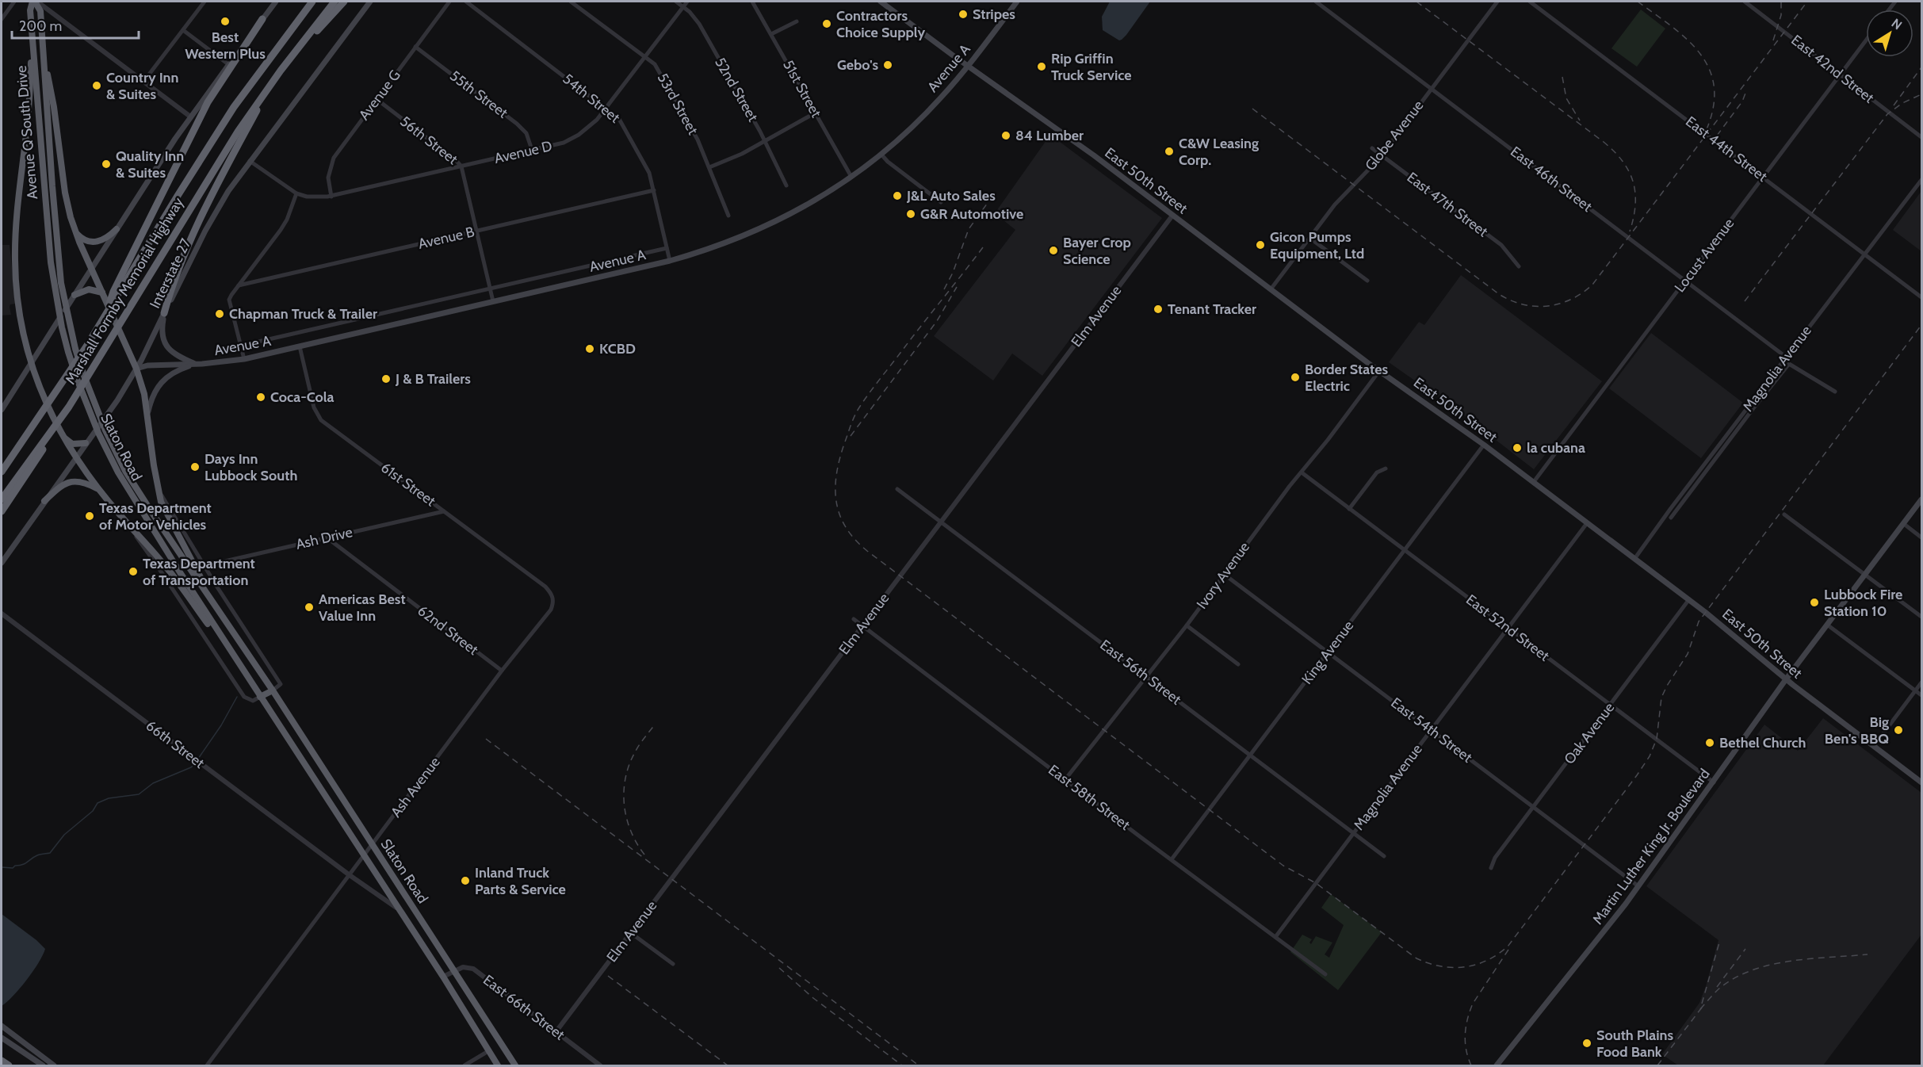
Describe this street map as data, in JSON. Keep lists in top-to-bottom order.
{
  "streets": {
    "highway": ["Avenue Q South Drive", "Marshall Formby Memorial Highway", "Slaton Road"],
    "main road": [
      "Avenue A",
      "East 50th Street",
      "Interstate 27",
      "Martin Luther King Jr. Boulevard"
    ],
    "street": [
      "East 42nd Street",
      "51st Street",
      "52nd Street",
      "55th Street",
      "Avenue G",
      "54th Street",
      "53rd Street",
      "Globe Avenue",
      "56th Street",
      "East 44th Street",
      "Avenue D",
      "East 46th Street",
      "East 47th Street",
      "Avenue B",
      "Locust Avenue",
      "Elm Avenue",
      "Magnolia Avenue",
      "61st Street",
      "Ash Drive",
      "Ivory Avenue",
      "East 52nd Street",
      "62nd Street",
      "King Avenue",
      "East 56th Street",
      "East 54th Street",
      "Oak Avenue",
      "66th Street",
      "Ash Avenue",
      "East 58th Street",
      "East 66th Street"
    ]
  },
  "crossings": [
    ["Avenue A", "51st Street"],
    ["Avenue A", "54th Street"],
    ["Avenue A", "56th Street"],
    ["Avenue A", "East 50th Street"],
    ["Avenue A", "Interstate 27"],
    ["Avenue A", "61st Street"],
    ["East 42nd Street", "Locust Avenue"],
    ["52nd Street", "Avenue D"],
    ["55th Street", "Avenue G"],
    ["55th Street", "Avenue D"],
    ["Avenue G", "56th Street"],
    ["Avenue G", "Avenue D"],
    ["54th Street", "Avenue D"],
    ["54th Street", "Avenue B"],
    ["53rd Street", "Avenue D"],
    ["Avenue Q South Drive", "Slaton Road"],
    ["Globe Avenue", "East 46th Street"],
    ["Globe Avenue", "East 50th Street"],
    ["Globe Avenue", "East 47th Street"],
    ["56th Street", "Avenue D"],
    ["56th Street", "Avenue B"],
    ["East 44th Street", "Locust Avenue"],
    ["East 44th Street", "Magnolia Avenue"],
    ["East 46th Street", "Locust Avenue"],
    ["East 46th Street", "Magnolia Avenue"],
    ["East 50th Street", "Locust Avenue"],
    ["East 50th Street", "Elm Avenue"],
    ["East 50th Street", "Magnolia Avenue"],
    ["East 50th Street", "Ivory Avenue"],
    ["East 50th Street", "King Avenue"],
    ["East 50th Street", "Oak Avenue"],
    ["East 50th Street", "Martin Luther King Jr. Boulevard"],
    ["Elm Avenue", "East 56th Street"],
    ["Elm Avenue", "East 58th Street"],
    ["Elm Avenue", "East 66th Street"],
    ["Magnolia Avenue", "East 52nd Street"],
    ["Magnolia Avenue", "East 56th Street"],
    ["Magnolia Avenue", "East 54th Street"],
    ["Magnolia Avenue", "East 58th Street"],
    ["Slaton Road", "Ash Drive"],
    ["Slaton Road", "Ash Avenue"],
    ["Slaton Road", "East 66th Street"],
    ["61st Street", "Ash Drive"],
    ["61st Street", "Ash Avenue"],
    ["Ash Drive", "62nd Street"],
    ["Ivory Avenue", "East 52nd Street"],
    ["Ivory Avenue", "East 56th Street"],
    ["Ivory Avenue", "East 54th Street"],
    ["Ivory Avenue", "East 58th Street"],
    ["East 52nd Street", "King Avenue"],
    ["East 52nd Street", "Oak Avenue"],
    ["East 52nd Street", "Martin Luther King Jr. Boulevard"],
    ["62nd Street", "Ash Avenue"],
    ["King Avenue", "East 56th Street"],
    ["King Avenue", "East 54th Street"],
    ["King Avenue", "East 58th Street"],
    ["East 54th Street", "Oak Avenue"],
    ["East 54th Street", "Martin Luther King Jr. Boulevard"],
    ["66th Street", "Ash Avenue"]
  ],
  "places": [
    "Stripes",
    "Best Western Plus",
    "Contractors Choice Supply",
    "Gebo's",
    "Rip Griffin Truck Service",
    "Country Inn & Suites",
    "84 Lumber",
    "C&W Leasing Corp.",
    "Quality Inn & Suites",
    "J&L Auto Sales",
    "G&R Automotive",
    "Gicon Pumps Equipment, Ltd",
    "Bayer Crop Science",
    "Tenant Tracker",
    "Chapman Truck & Trailer",
    "KCBD",
    "Border States Electric",
    "J & B Trailers",
    "Coca-Cola",
    "la cubana",
    "Days Inn Lubbock South",
    "Texas Department of Motor Vehicles",
    "Texas Department of Transportation",
    "Lubbock Fire Station 10",
    "Americas Best Value Inn",
    "Big Ben's BBQ",
    "Bethel Church",
    "Inland Truck Parts & Service",
    "South Plains Food Bank"
  ],
  "scale_bar": "200 m",
  "north": "top right"
}
